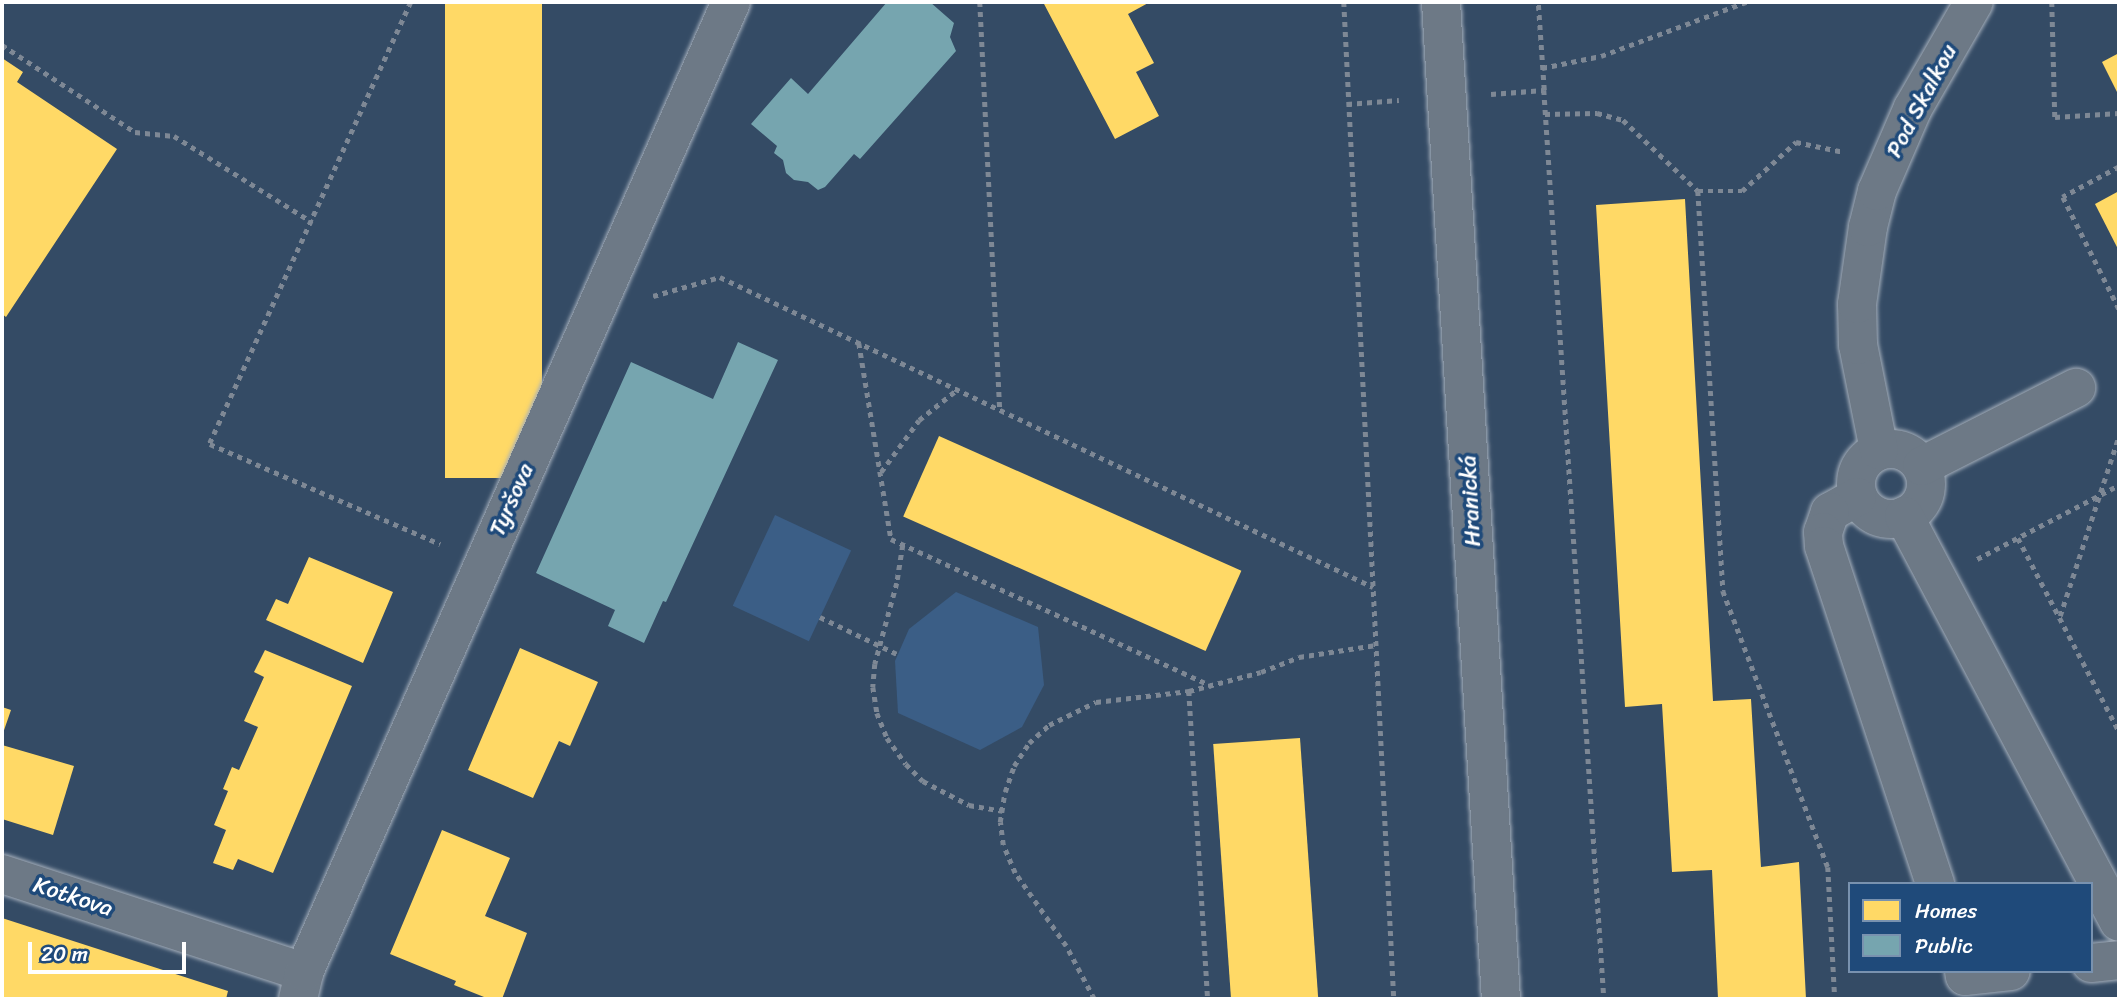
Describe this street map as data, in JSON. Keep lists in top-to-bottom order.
{
  "streets": {
    "street": [
      "Pod Skalkou",
      "Tyršova",
      "Hranická",
      "Kotkova"
    ]
  },
  "crossings": [
    ["Tyršova", "Kotkova"]
  ],
  "legend": ["Homes", "Public"],
  "scale_bar": "20 m"
}
